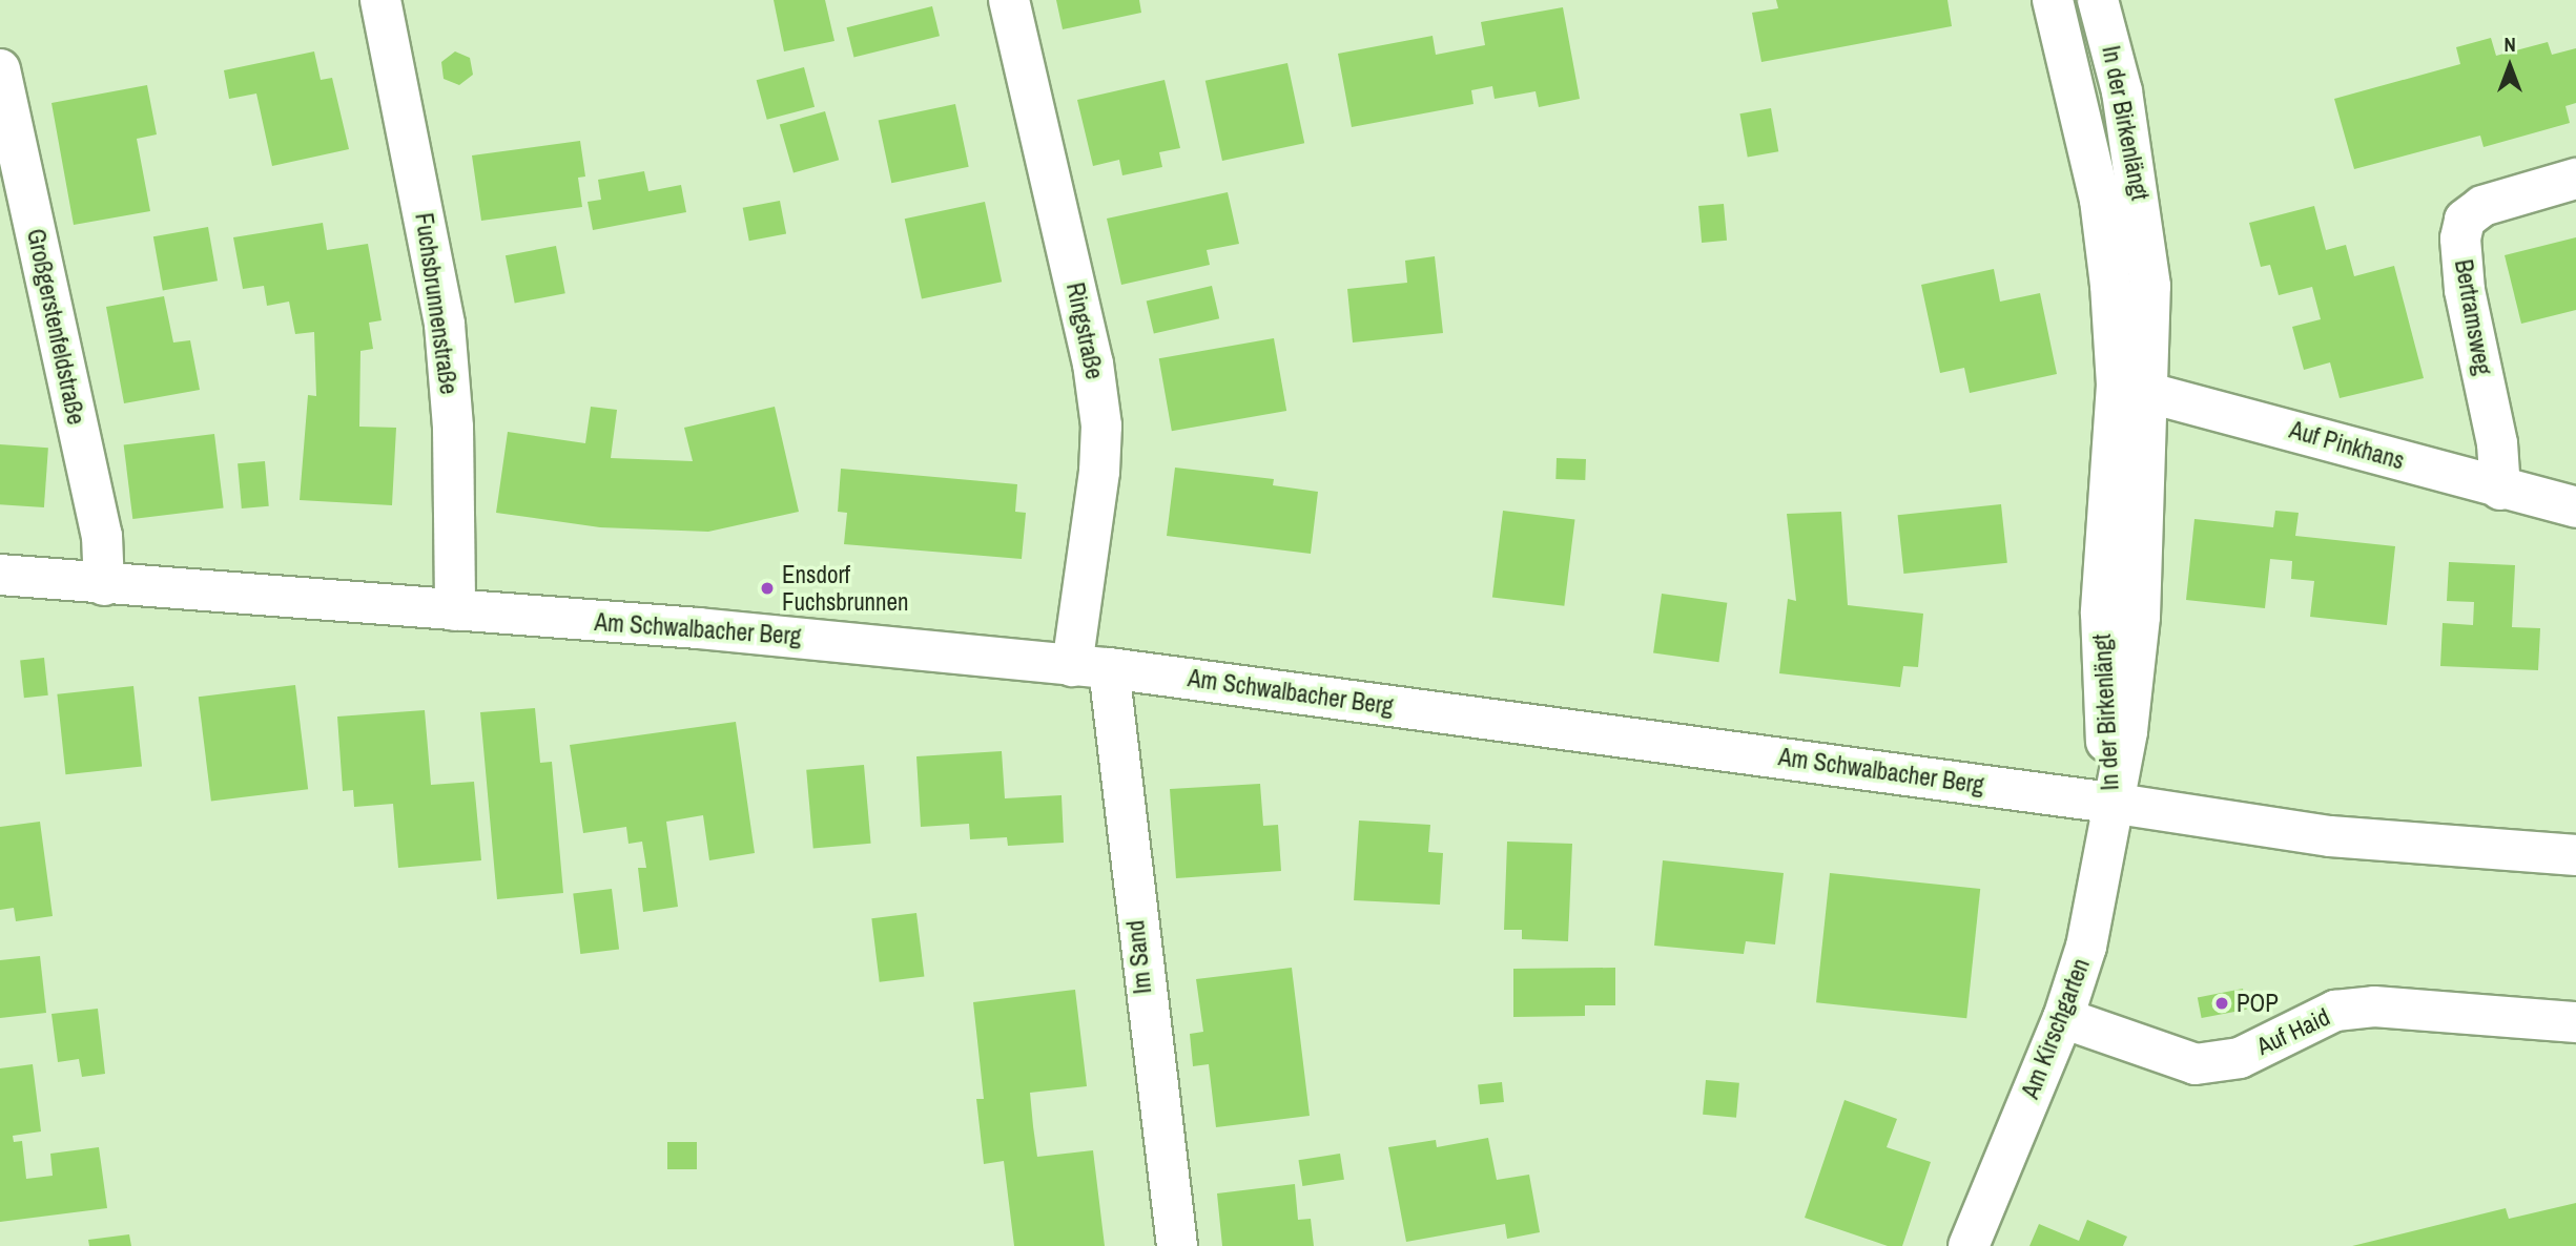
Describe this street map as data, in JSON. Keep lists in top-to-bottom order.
{
  "streets": {
    "street": [
      "In der Birkenlängt",
      "Fuchsbrunnenstraße",
      "Bertramsweg",
      "Großgerstenfeldstraße",
      "Ringstraße",
      "Auf Pinkhans",
      "Am Schwalbacher Berg",
      "Im Sand",
      "Am Kirschgarten",
      "Auf Haid"
    ]
  },
  "crossings": [
    ["In der Birkenlängt", "Auf Pinkhans"],
    ["In der Birkenlängt", "Am Schwalbacher Berg"],
    ["In der Birkenlängt", "Am Kirschgarten"],
    ["Fuchsbrunnenstraße", "Am Schwalbacher Berg"],
    ["Bertramsweg", "Auf Pinkhans"],
    ["Großgerstenfeldstraße", "Am Schwalbacher Berg"],
    ["Ringstraße", "Am Schwalbacher Berg"],
    ["Ringstraße", "Im Sand"],
    ["Am Schwalbacher Berg", "Im Sand"],
    ["Am Schwalbacher Berg", "Am Kirschgarten"],
    ["Am Kirschgarten", "Auf Haid"]
  ],
  "places": ["Ensdorf Fuchsbrunnen", "POP"],
  "north": "top"
}
